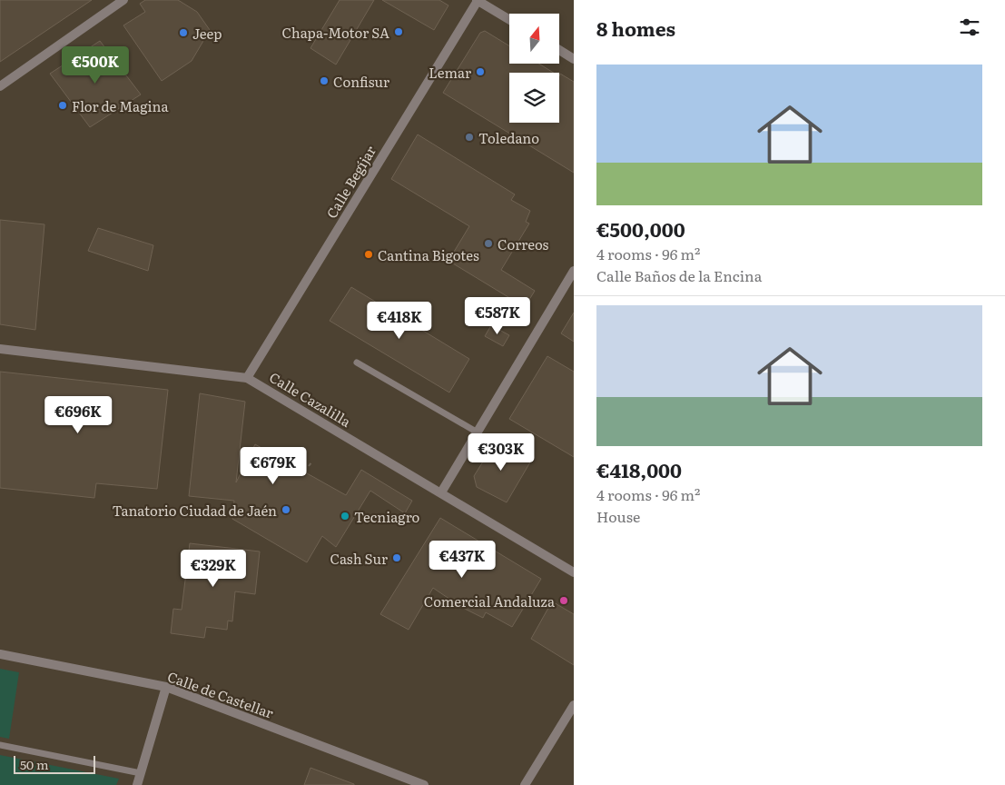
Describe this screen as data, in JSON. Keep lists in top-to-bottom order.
{
  "streets": {
    "street": ["Calle Begíjar", "Calle Cazalilla", "Calle de Castellar"]
  },
  "crossings": [
    ["Calle Begíjar", "Calle Cazalilla"]
  ],
  "places": [
    "Chapa-Motor SA",
    "Jeep",
    "Lemar",
    "Confisur",
    "Flor de Magina",
    "Toledano",
    "Correos",
    "Cantina Bigotes",
    "Tanatorio Ciudad de Jaén",
    "Tecniagro",
    "Cash Sur",
    "Comercial Andaluza"
  ],
  "scale_bar": "50 m",
  "north": "top",
  "page": {
    "heading": "8 homes",
    "price": [
      "€500K",
      "€587K",
      "€418K",
      "€696K",
      "€303K",
      "€679K",
      "€437K",
      "€329K"
    ],
    "list": [
      {
        "name": "€500,000",
        "note": "4 rooms · 96 m² · Calle Baños de la Encina"
      },
      {
        "name": "€418,000",
        "note": "4 rooms · 96 m² · House"
      }
    ],
    "scale": "50 m"
  }
}
